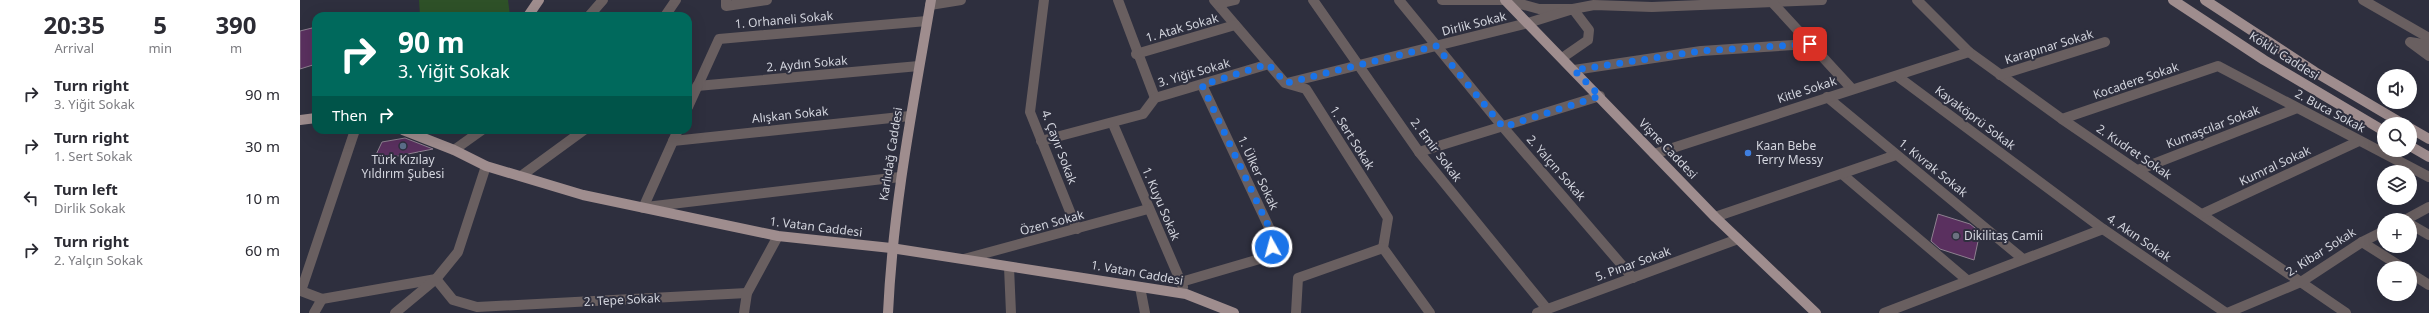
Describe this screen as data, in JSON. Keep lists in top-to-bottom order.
{
  "streets": {
    "main road": [
      "Köklü Caddesi",
      "Vişne Caddesi",
      "Karlıdağ Caddesi",
      "1. Vatan Caddesi"
    ],
    "street": [
      "1. Orhaneli Sokak",
      "Dirlik Sokak",
      "1. Atak Sokak",
      "Karapınar Sokak",
      "2. Aydın Sokak",
      "3. Yiğit Sokak",
      "Kocadere Sokak",
      "Kitle Sokak",
      "2. Buca Sokak",
      "Alışkan Sokak",
      "Kayaköprü Sokak",
      "Kumaşcılar Sokak",
      "1. Sert Sokak",
      "4. Çayır Sokak",
      "2. Emir Sokak",
      "2. Kudret Sokak",
      "Kumral Sokak",
      "2. Yalçın Sokak",
      "1. Kıvrak Sokak",
      "1. Ülker Sokak",
      "1. Kuyu Sokak",
      "Özen Sokak",
      "4. Akın Sokak",
      "2. Kibar Sokak",
      "5. Pınar Sokak",
      "2. Tepe Sokak"
    ]
  },
  "crossings": [
    ["1. Orhaneli Sokak", "2. Aydın Sokak"],
    ["1. Orhaneli Sokak", "Karlıdağ Caddesi"],
    ["Dirlik Sokak", "1. Sert Sokak"],
    ["Dirlik Sokak", "Vişne Caddesi"],
    ["Dirlik Sokak", "2. Emir Sokak"],
    ["Dirlik Sokak", "2. Yalçın Sokak"],
    ["1. Atak Sokak", "1. Sert Sokak"],
    ["Karapınar Sokak", "2. Kudret Sokak"],
    ["2. Aydın Sokak", "Karlıdağ Caddesi"],
    ["3. Yiğit Sokak", "1. Sert Sokak"],
    ["3. Yiğit Sokak", "4. Çayır Sokak"],
    ["3. Yiğit Sokak", "1. Ülker Sokak"],
    ["3. Yiğit Sokak", "1. Kuyu Sokak"],
    ["Kocadere Sokak", "2. Buca Sokak"],
    ["Kocadere Sokak", "2. Kudret Sokak"],
    ["Kitle Sokak", "Kayaköprü Sokak"],
    ["Kitle Sokak", "Vişne Caddesi"],
    ["Kitle Sokak", "2. Kudret Sokak"],
    ["Kitle Sokak", "1. Kıvrak Sokak"],
    ["2. Buca Sokak", "Kumaşcılar Sokak"],
    ["2. Buca Sokak", "Kumral Sokak"],
    ["Alışkan Sokak", "Karlıdağ Caddesi"],
    ["Kayaköprü Sokak", "4. Akın Sokak"],
    ["Kumaşcılar Sokak", "2. Kudret Sokak"],
    ["4. Çayır Sokak", "Özen Sokak"],
    ["Vişne Caddesi", "5. Pınar Sokak"],
    ["2. Emir Sokak", "5. Pınar Sokak"],
    ["2. Kudret Sokak", "Kumral Sokak"],
    ["2. Kudret Sokak", "2. Kibar Sokak"],
    ["Karlıdağ Caddesi", "1. Vatan Caddesi"],
    ["2. Yalçın Sokak", "5. Pınar Sokak"],
    ["1. Ülker Sokak", "1. Kuyu Sokak"],
    ["1. Kuyu Sokak", "Özen Sokak"],
    ["1. Kuyu Sokak", "1. Vatan Caddesi"],
    ["Özen Sokak", "1. Vatan Caddesi"],
    ["4. Akın Sokak", "2. Kibar Sokak"]
  ],
  "places": ["Türk Kızılay Yıldırım Şubesi", "Kaan Bebe Terry Messy", "Dikilitaş Camii"],
  "page": {
    "eta": [
      "20:35",
      "Arrival",
      "5",
      "min",
      "390",
      "m"
    ],
    "turn": ["90 m", "3. Yiğit Sokak"],
    "list": [
      {
        "name": "Turn right",
        "note": "3. Yiğit Sokak",
        "value": "90 m"
      },
      {
        "name": "Turn right",
        "note": "1. Sert Sokak",
        "value": "30 m"
      },
      {
        "name": "Turn left",
        "note": "Dirlik Sokak",
        "value": "10 m"
      },
      {
        "name": "Turn right",
        "note": "2. Yalçın Sokak",
        "value": "60 m"
      }
    ],
    "map_buttons": ["+", "−"],
    "then": "Then"
  }
}
